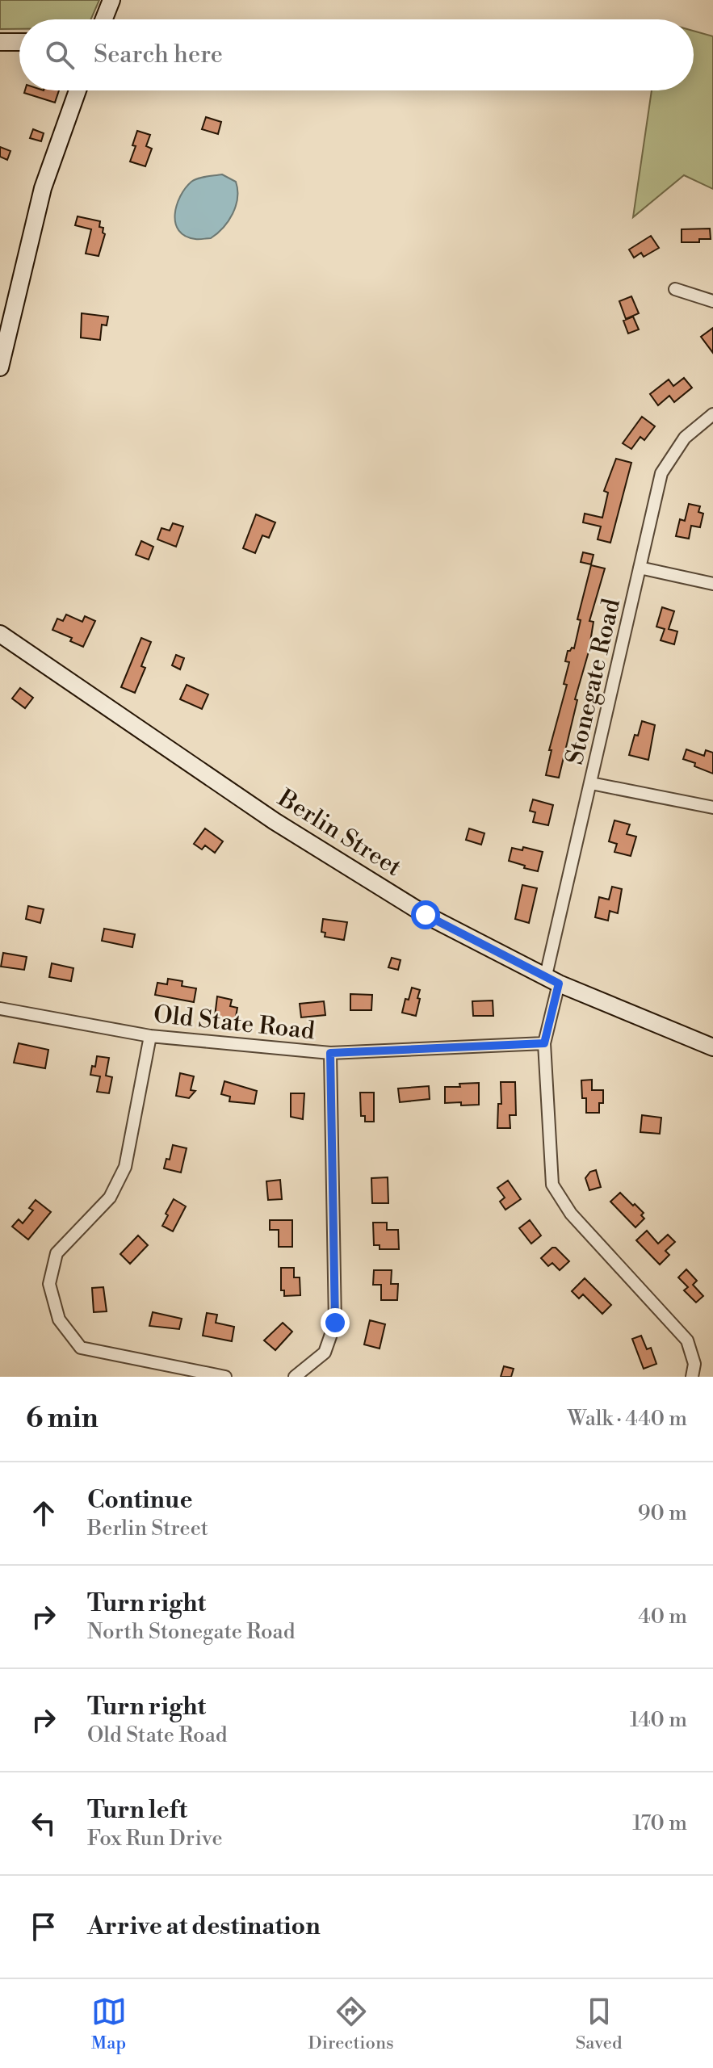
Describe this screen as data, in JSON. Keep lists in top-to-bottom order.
{
  "streets": {
    "main road": ["Berlin Street"],
    "street": ["Stonegate Road", "Old State Road"]
  },
  "crossings": [
    ["Stonegate Road", "Berlin Street"],
    ["Stonegate Road", "Old State Road"]
  ],
  "page": {
    "search": "Search here",
    "heading": ["6 min", "Walk · 440 m"],
    "list": [
      ["Continue", "Berlin Street", "90 m"],
      ["Turn right", "North Stonegate Road", "40 m"],
      ["Turn right", "Old State Road", "140 m"],
      ["Turn left", "Fox Run Drive", "170 m"],
      "Arrive at destination"
    ],
    "nav": ["Map", "Directions", "Saved"]
  }
}
